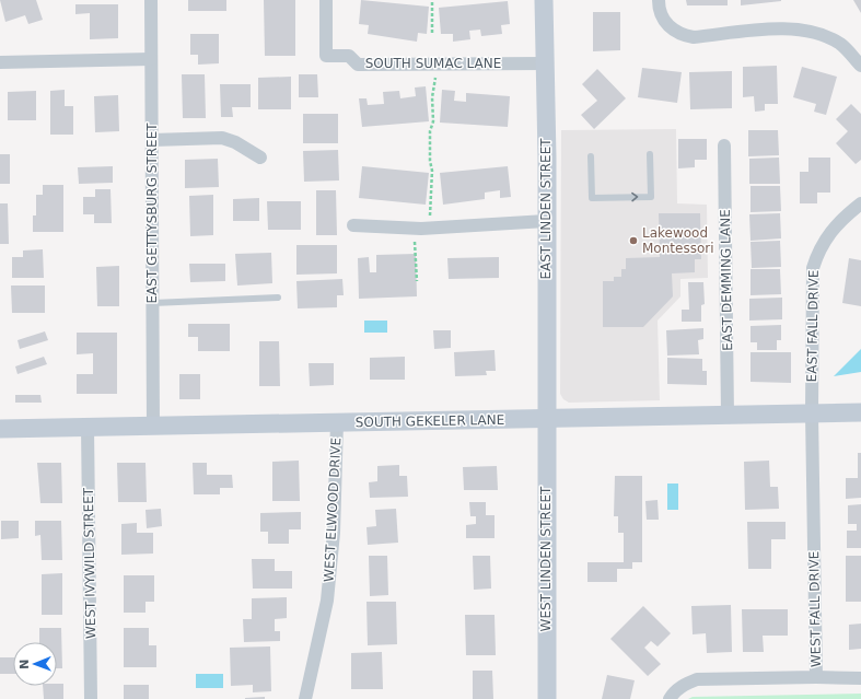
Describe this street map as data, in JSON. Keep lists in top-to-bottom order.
{
  "streets": {
    "street": [
      "SOUTH SUMAC LANE",
      "EAST LINDEN STREET",
      "EAST GETTYSBURG STREET",
      "EAST DEMMING LANE",
      "EAST FALL DRIVE",
      "SOUTH GEKELER LANE",
      "WEST ELWOOD DRIVE",
      "WEST LINDEN STREET",
      "WEST IVYWILD STREET",
      "WEST FALL DRIVE"
    ]
  },
  "crossings": [
    ["SOUTH SUMAC LANE", "EAST LINDEN STREET"],
    ["EAST LINDEN STREET", "SOUTH GEKELER LANE"],
    ["EAST LINDEN STREET", "WEST LINDEN STREET"],
    ["EAST GETTYSBURG STREET", "SOUTH GEKELER LANE"],
    ["EAST DEMMING LANE", "SOUTH GEKELER LANE"],
    ["EAST FALL DRIVE", "SOUTH GEKELER LANE"],
    ["EAST FALL DRIVE", "WEST FALL DRIVE"],
    ["SOUTH GEKELER LANE", "WEST ELWOOD DRIVE"],
    ["SOUTH GEKELER LANE", "WEST LINDEN STREET"],
    ["SOUTH GEKELER LANE", "WEST IVYWILD STREET"],
    ["SOUTH GEKELER LANE", "WEST FALL DRIVE"]
  ],
  "places": ["Lakewood Montessori"],
  "north": "left"
}
